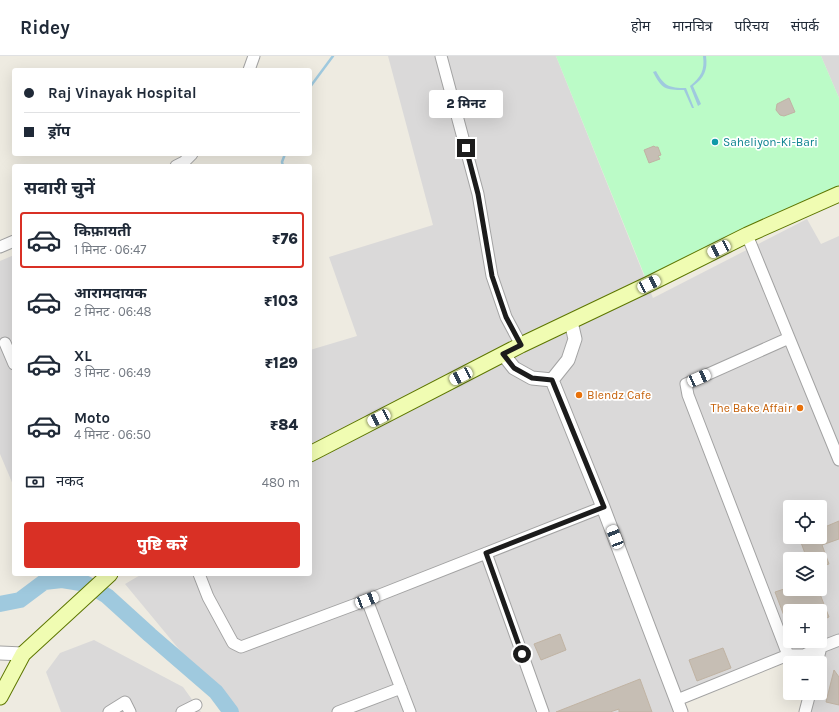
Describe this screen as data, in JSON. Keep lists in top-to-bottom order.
{
  "places": ["Saheliyon-Ki-Bari", "Blendz Cafe", "The Bake Affair"],
  "page": {
    "header": "Ridey",
    "nav": [
      "होम",
      "मानचित्र",
      "परिचय",
      "संपर्क"
    ],
    "banner": ["Raj Vinayak Hospital", "ड्रॉप"],
    "bubble": "2 मिनट",
    "heading": "सवारी चुनें",
    "list": [
      {
        "name": "किफ़ायती",
        "note": "1 मिनट · 06:47",
        "value": "₹76"
      },
      {
        "name": "आरामदायक",
        "note": "2 मिनट · 06:48",
        "value": "₹103"
      },
      {
        "name": "XL",
        "note": "3 मिनट · 06:49",
        "value": "₹129"
      },
      {
        "name": "Moto",
        "note": "4 मिनट · 06:50",
        "value": "₹84"
      }
    ],
    "pay": ["नकद", "480 m"],
    "map_buttons": ["+", "−"],
    "buttons": "पुष्टि करें"
  }
}
